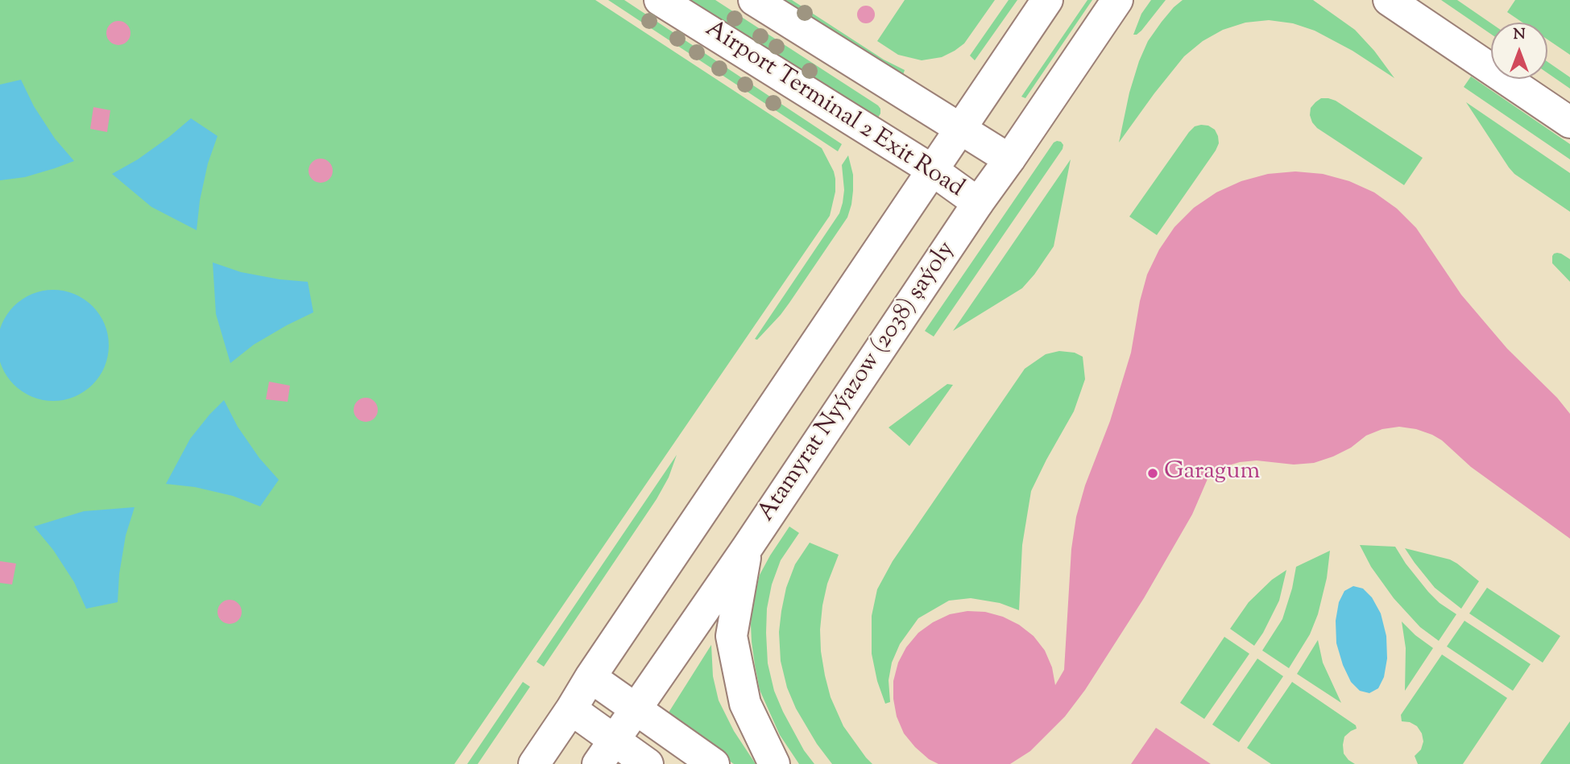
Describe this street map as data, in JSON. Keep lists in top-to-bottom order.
{
  "streets": {
    "main road": ["Airport Terminal 2 Exit Road", "Atamyrat Nyýazow (2038) şaýoly"]
  },
  "crossings": [
    ["Airport Terminal 2 Exit Road", "Atamyrat Nyýazow (2038) şaýoly"]
  ],
  "places": ["Garagum"],
  "north": "top"
}
